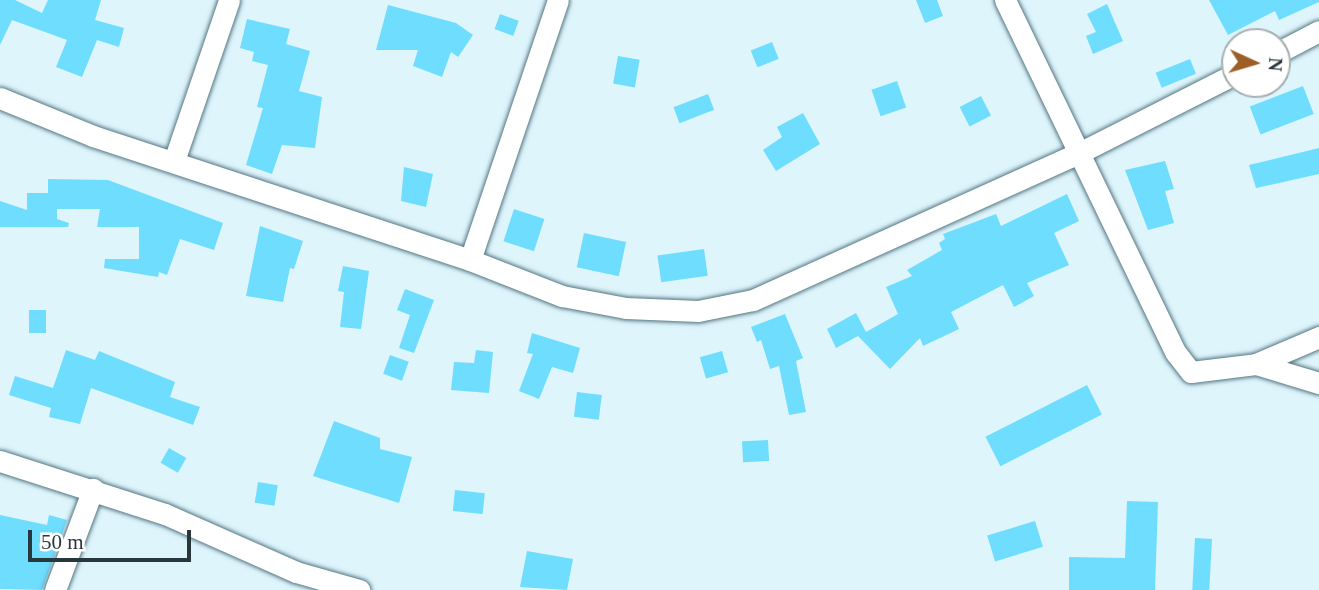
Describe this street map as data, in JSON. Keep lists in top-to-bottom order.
{
  "scale_bar": "50 m",
  "north": "right"
}
